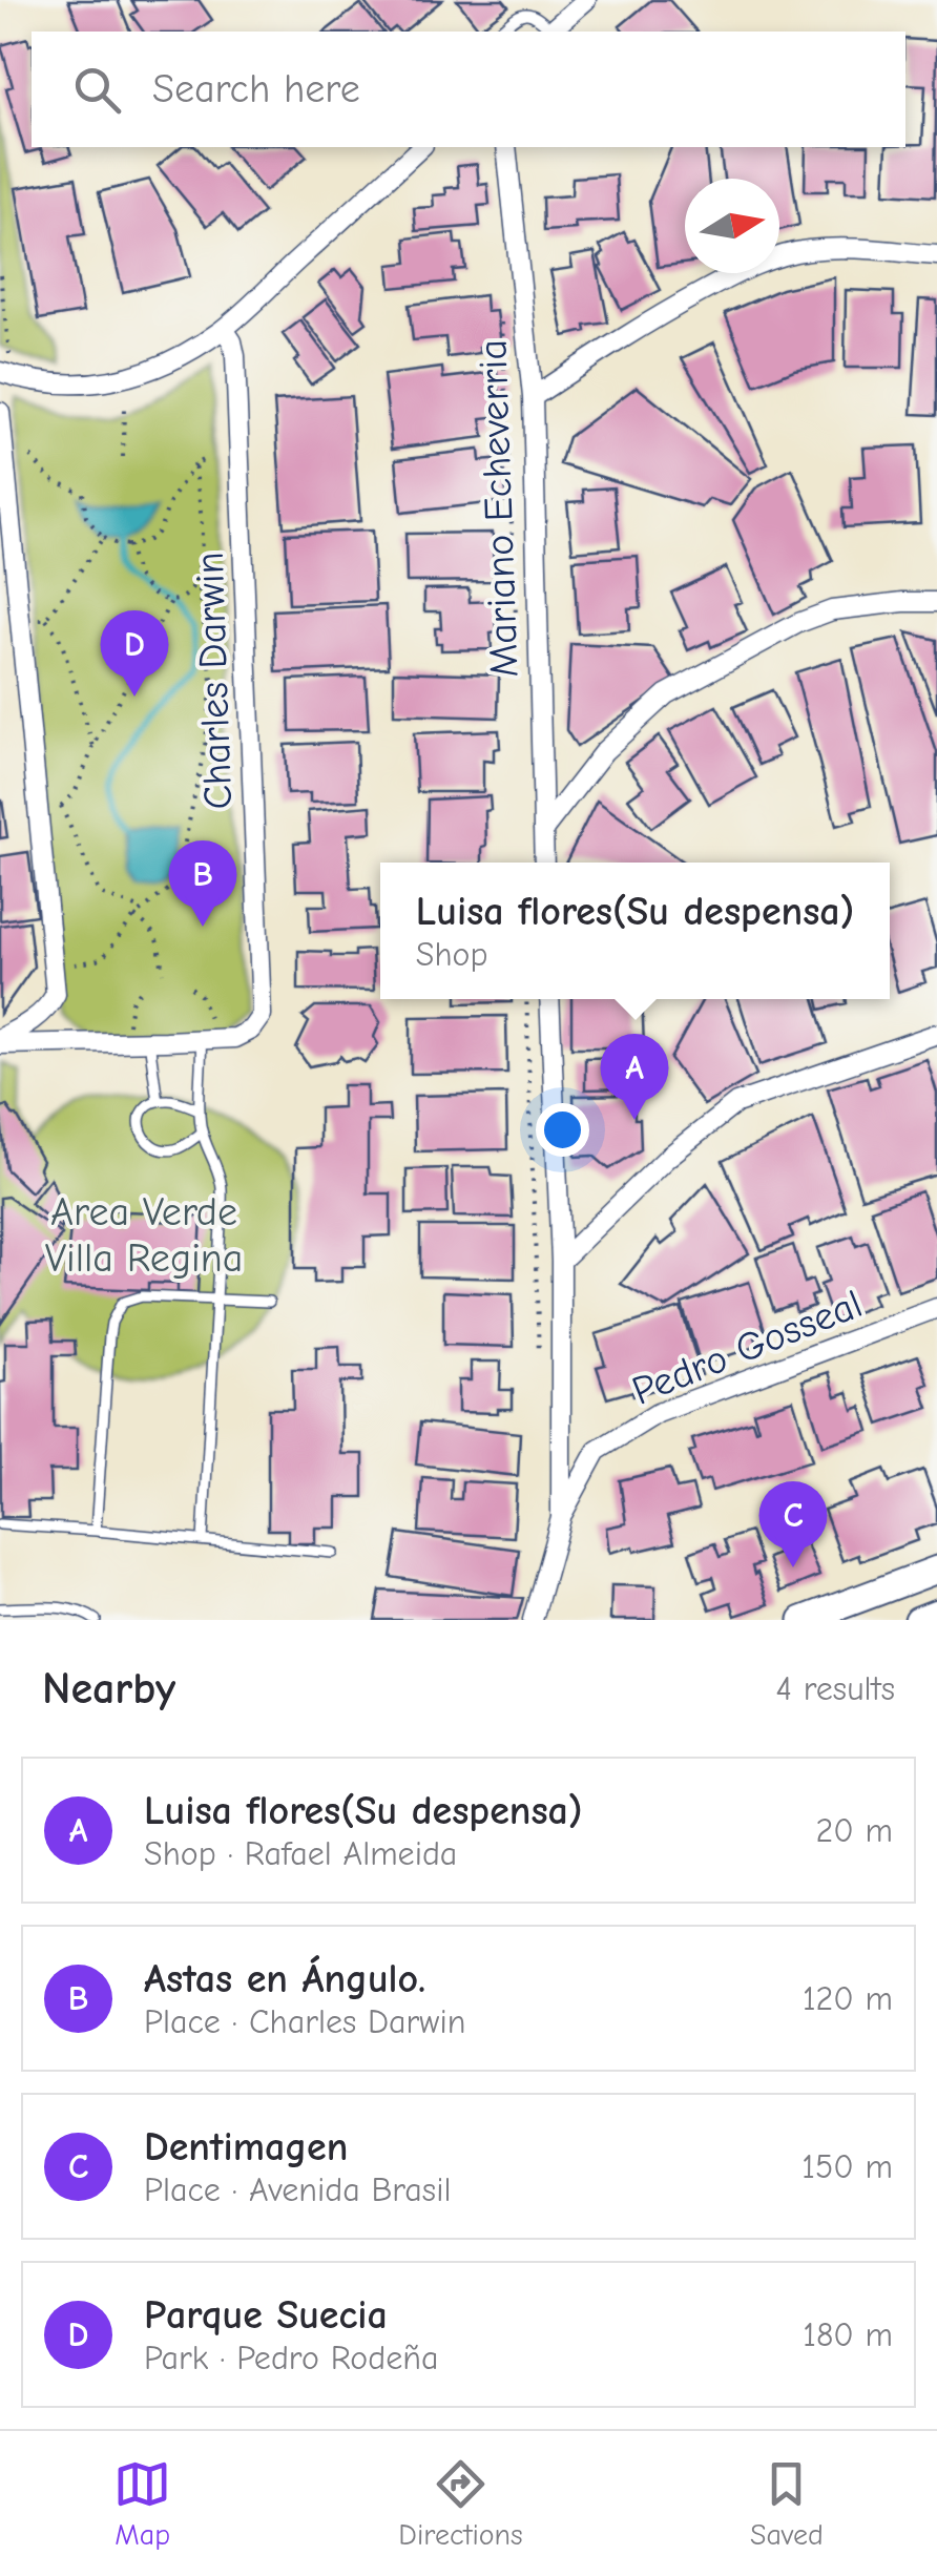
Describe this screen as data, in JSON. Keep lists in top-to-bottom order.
{
  "streets": {
    "street": ["Mariano Echeverria", "Charles Darwin", "Pedro Gosseal"]
  },
  "parks": ["Area Verde Villa Regina"],
  "north": "right",
  "page": {
    "search": "Search here",
    "pins": [
      "D",
      "B",
      "A",
      "C"
    ],
    "popup": ["Luisa flores(Su despensa)", "Shop"],
    "heading": ["Nearby", "4 results"],
    "list": [
      {
        "mark": "A",
        "name": "Luisa flores(Su despensa)",
        "note": "Shop · Rafael Almeida",
        "value": "20 m"
      },
      {
        "mark": "B",
        "name": "Astas en Ángulo.",
        "note": "Place · Charles Darwin",
        "value": "120 m"
      },
      {
        "mark": "C",
        "name": "Dentimagen",
        "note": "Place · Avenida Brasil",
        "value": "150 m"
      },
      {
        "mark": "D",
        "name": "Parque Suecia",
        "note": "Park · Pedro Rodeña",
        "value": "180 m"
      }
    ],
    "nav": ["Map", "Directions", "Saved"]
  }
}
